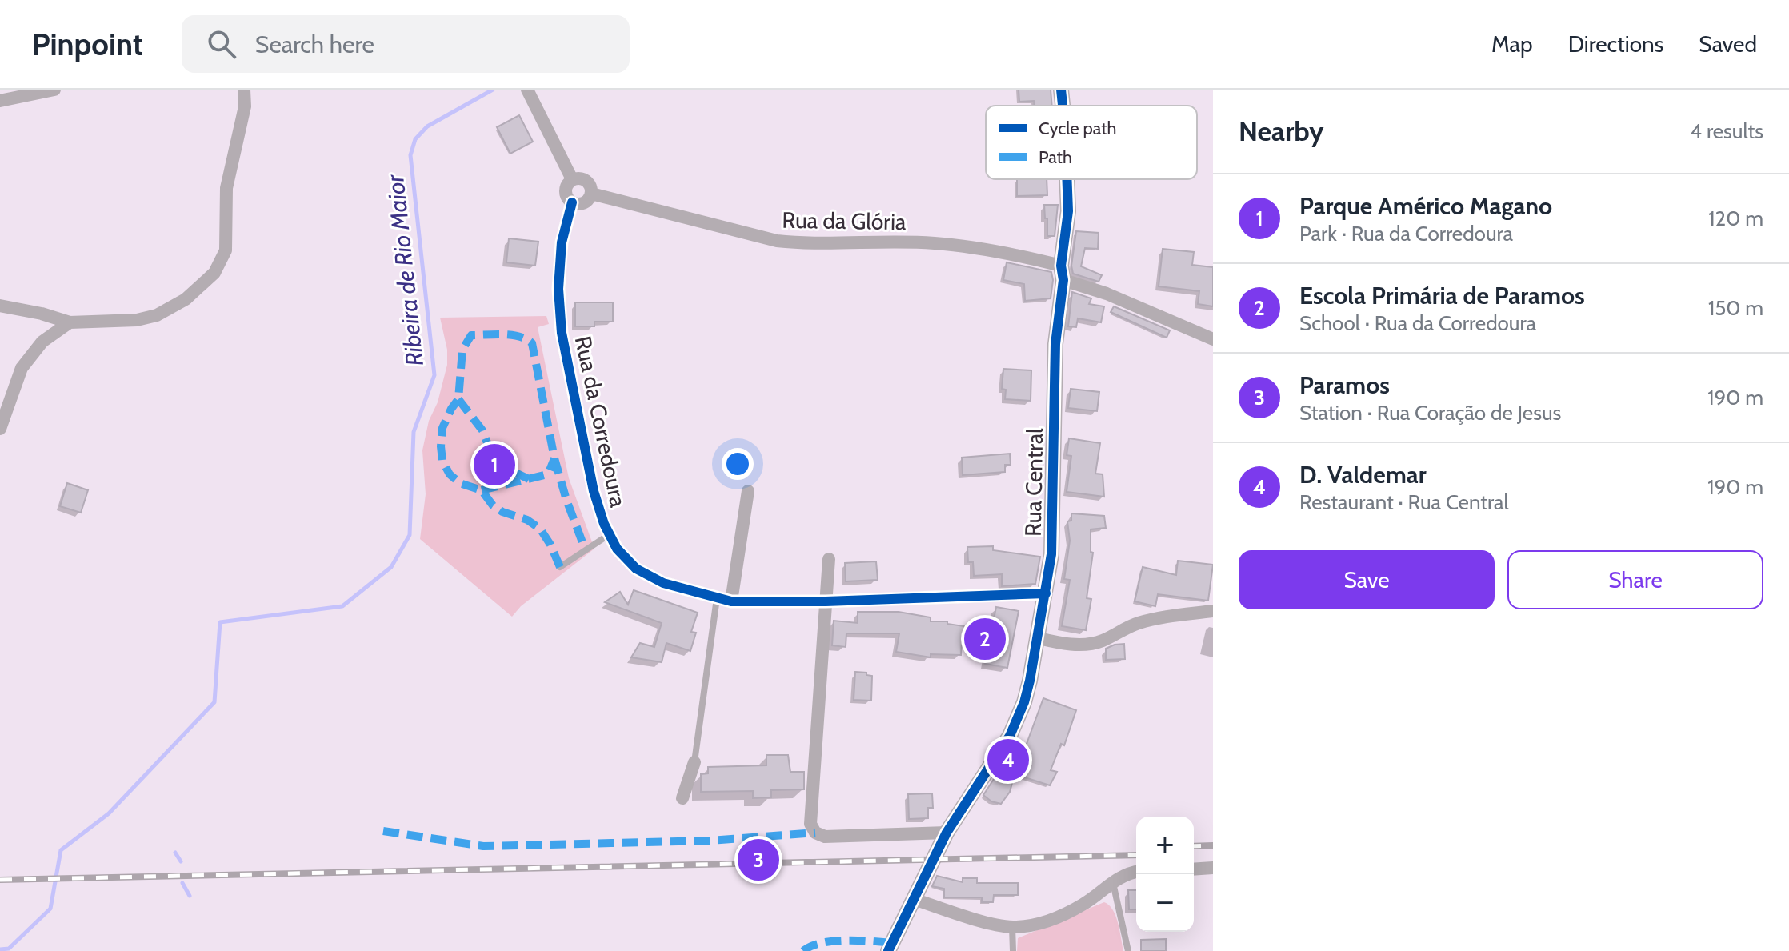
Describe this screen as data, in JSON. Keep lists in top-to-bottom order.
{
  "streets": {
    "street": ["Rua da Glória", "Rua da Corredoura", "Rua Central"]
  },
  "crossings": [
    ["Rua da Glória", "Rua da Corredoura"],
    ["Rua da Glória", "Rua Central"],
    ["Rua da Corredoura", "Rua Central"]
  ],
  "water": ["Ribeira de Rio Maior"],
  "legend": ["Cycle path", "Path"],
  "page": {
    "header": "Pinpoint",
    "search": "Search here",
    "nav": ["Map", "Directions", "Saved"],
    "heading": ["Nearby", "4 results"],
    "list": [
      {
        "mark": "1",
        "name": "Parque Américo Magano",
        "note": "Park · Rua da Corredoura",
        "value": "120 m"
      },
      {
        "mark": "2",
        "name": "Escola Primária de Paramos",
        "note": "School · Rua da Corredoura",
        "value": "150 m"
      },
      {
        "mark": "3",
        "name": "Paramos",
        "note": "Station · Rua Coração de Jesus",
        "value": "190 m"
      },
      {
        "mark": "4",
        "name": "D. Valdemar",
        "note": "Restaurant · Rua Central",
        "value": "190 m"
      }
    ],
    "pins": [
      "1",
      "2",
      "4",
      "3"
    ],
    "buttons": ["Save", "Share"],
    "map_buttons": ["+", "−"]
  }
}
